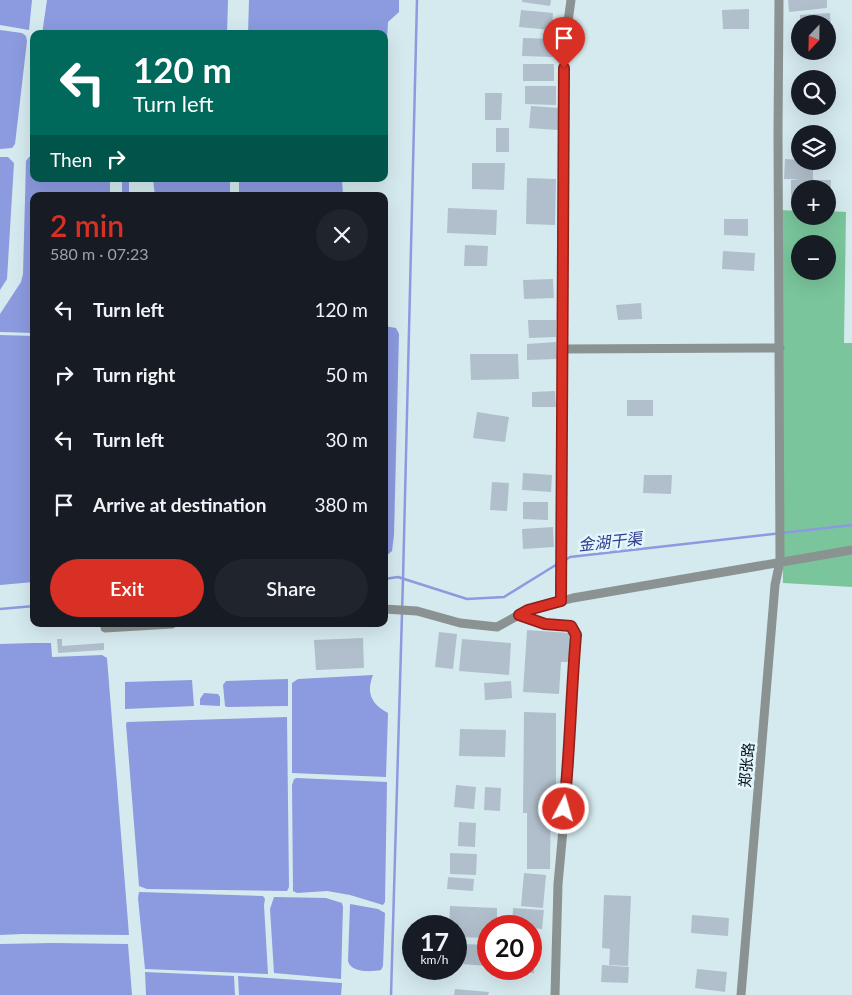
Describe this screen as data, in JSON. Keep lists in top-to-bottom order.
{
  "streets": {
    "street": ["郑张路"]
  },
  "water": ["金湖干渠"],
  "north": "bottom",
  "page": {
    "map_buttons": ["+", "−"],
    "turn": ["120 m", "Turn left"],
    "then": "Then",
    "heading": ["2 min", "580 m · 07:23"],
    "list": [
      {
        "name": "Turn left",
        "value": "120 m"
      },
      {
        "name": "Turn right",
        "value": "50 m"
      },
      {
        "name": "Turn left",
        "value": "30 m"
      },
      {
        "name": "Arrive at destination",
        "value": "380 m"
      }
    ],
    "buttons": ["Exit", "Share"],
    "speed": "17 km/h",
    "limit": "20"
  }
}
